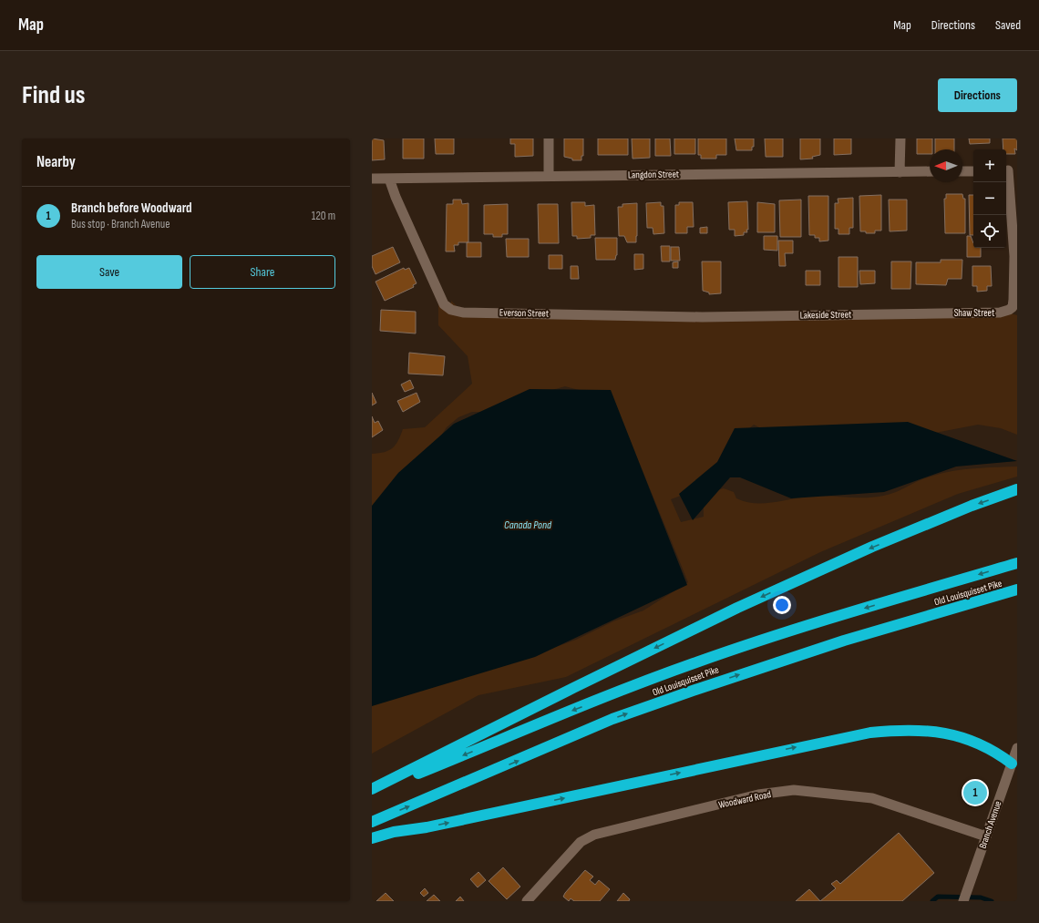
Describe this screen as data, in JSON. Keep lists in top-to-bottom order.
{
  "streets": {
    "highway": ["Old Louisquisset Pike"],
    "street": [
      "Langdon Street",
      "Everson Street",
      "Shaw Street",
      "Lakeside Street",
      "Woodward Road",
      "Branch Avenue"
    ]
  },
  "crossings": [
    ["Langdon Street", "Everson Street"],
    ["Everson Street", "Lakeside Street"],
    ["Shaw Street", "Lakeside Street"],
    ["Woodward Road", "Branch Avenue"]
  ],
  "water": ["Canada Pond"],
  "north": "left",
  "page": {
    "header": "Map",
    "nav": ["Map", "Directions", "Saved"],
    "buttons": [
      "Directions",
      ["Save", "Share"]
    ],
    "title": "Find us",
    "heading": "Nearby",
    "map_buttons": ["+", "−"],
    "list": [
      {
        "mark": "1",
        "name": "Branch before Woodward",
        "note": "Bus stop · Branch Avenue",
        "value": "120 m"
      }
    ],
    "pins": "1"
  }
}
